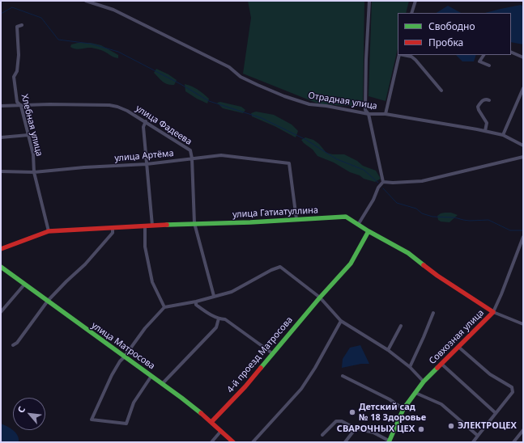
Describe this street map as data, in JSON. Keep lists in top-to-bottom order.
{
  "streets": {
    "street": [
      "Отрадная улица",
      "Хлебная улица",
      "улица Фадеева",
      "улица Артёма",
      "улица Гатиатуллина",
      "Совхозная улица",
      "улица Матросова",
      "4-й проезд Матросова"
    ]
  },
  "crossings": [
    ["Хлебная улица", "улица Фадеева"],
    ["Хлебная улица", "улица Артёма"],
    ["Хлебная улица", "улица Гатиатуллина"],
    ["улица Фадеева", "улица Артёма"],
    ["улица Фадеева", "улица Гатиатуллина"],
    ["улица Артёма", "улица Гатиатуллина"],
    ["улица Гатиатуллина", "Совхозная улица"],
    ["улица Гатиатуллина", "4-й проезд Матросова"],
    ["улица Матросова", "4-й проезд Матросова"]
  ],
  "places": ["Детский сад № 18 Здоровье", "ЭЛЕКТРОЦЕХ", "СВАРОЧНЫХ ЦЕХ"],
  "legend": ["Свободно", "Пробка"],
  "north": "top left"
}
